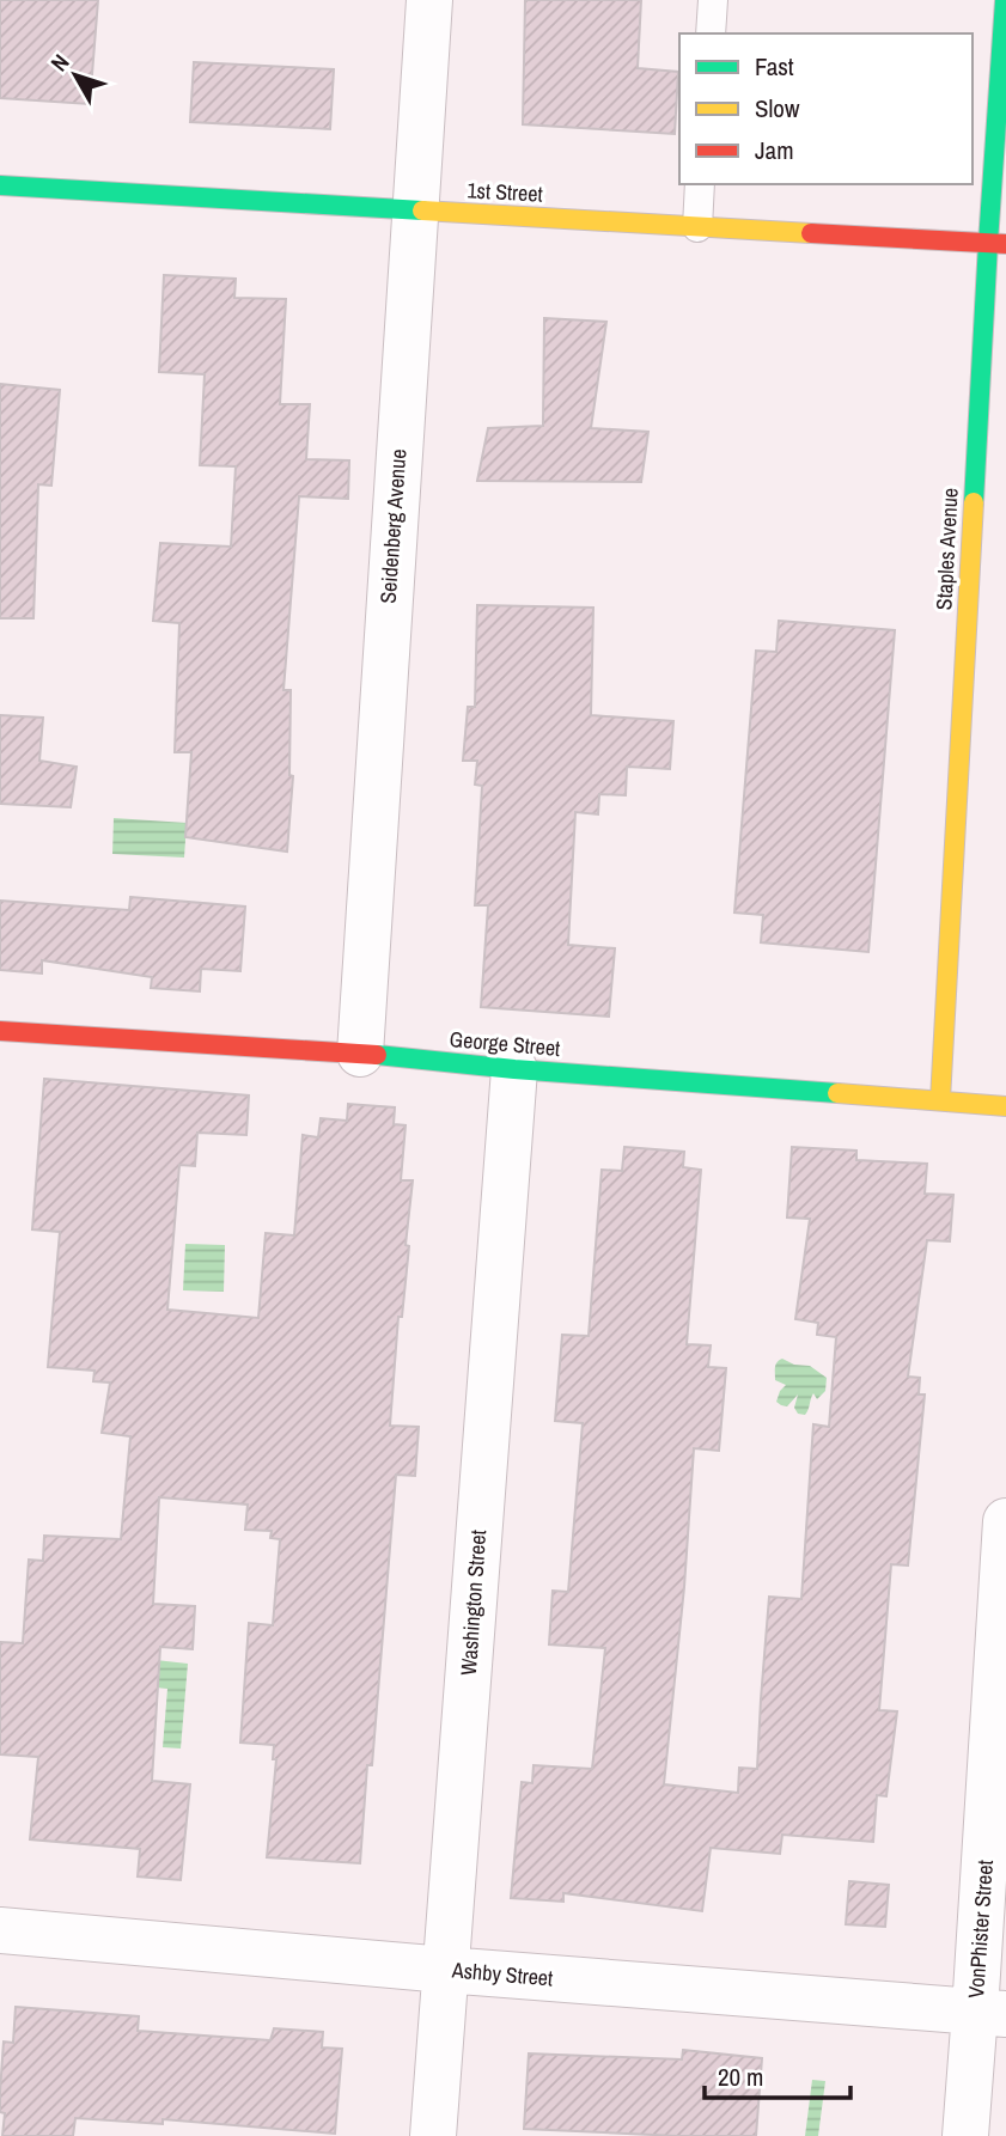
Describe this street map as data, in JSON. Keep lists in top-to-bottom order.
{
  "streets": {
    "street": [
      "1st Street",
      "Seidenberg Avenue",
      "Staples Avenue",
      "George Street",
      "Washington Street",
      "VonPhister Street",
      "Ashby Street"
    ]
  },
  "crossings": [
    ["1st Street", "Seidenberg Avenue"],
    ["1st Street", "Staples Avenue"],
    ["Seidenberg Avenue", "George Street"],
    ["Staples Avenue", "George Street"],
    ["George Street", "Washington Street"],
    ["Washington Street", "Ashby Street"],
    ["VonPhister Street", "Ashby Street"]
  ],
  "legend": ["Fast", "Slow", "Jam"],
  "scale_bar": "20 m",
  "north": "top left"
}
